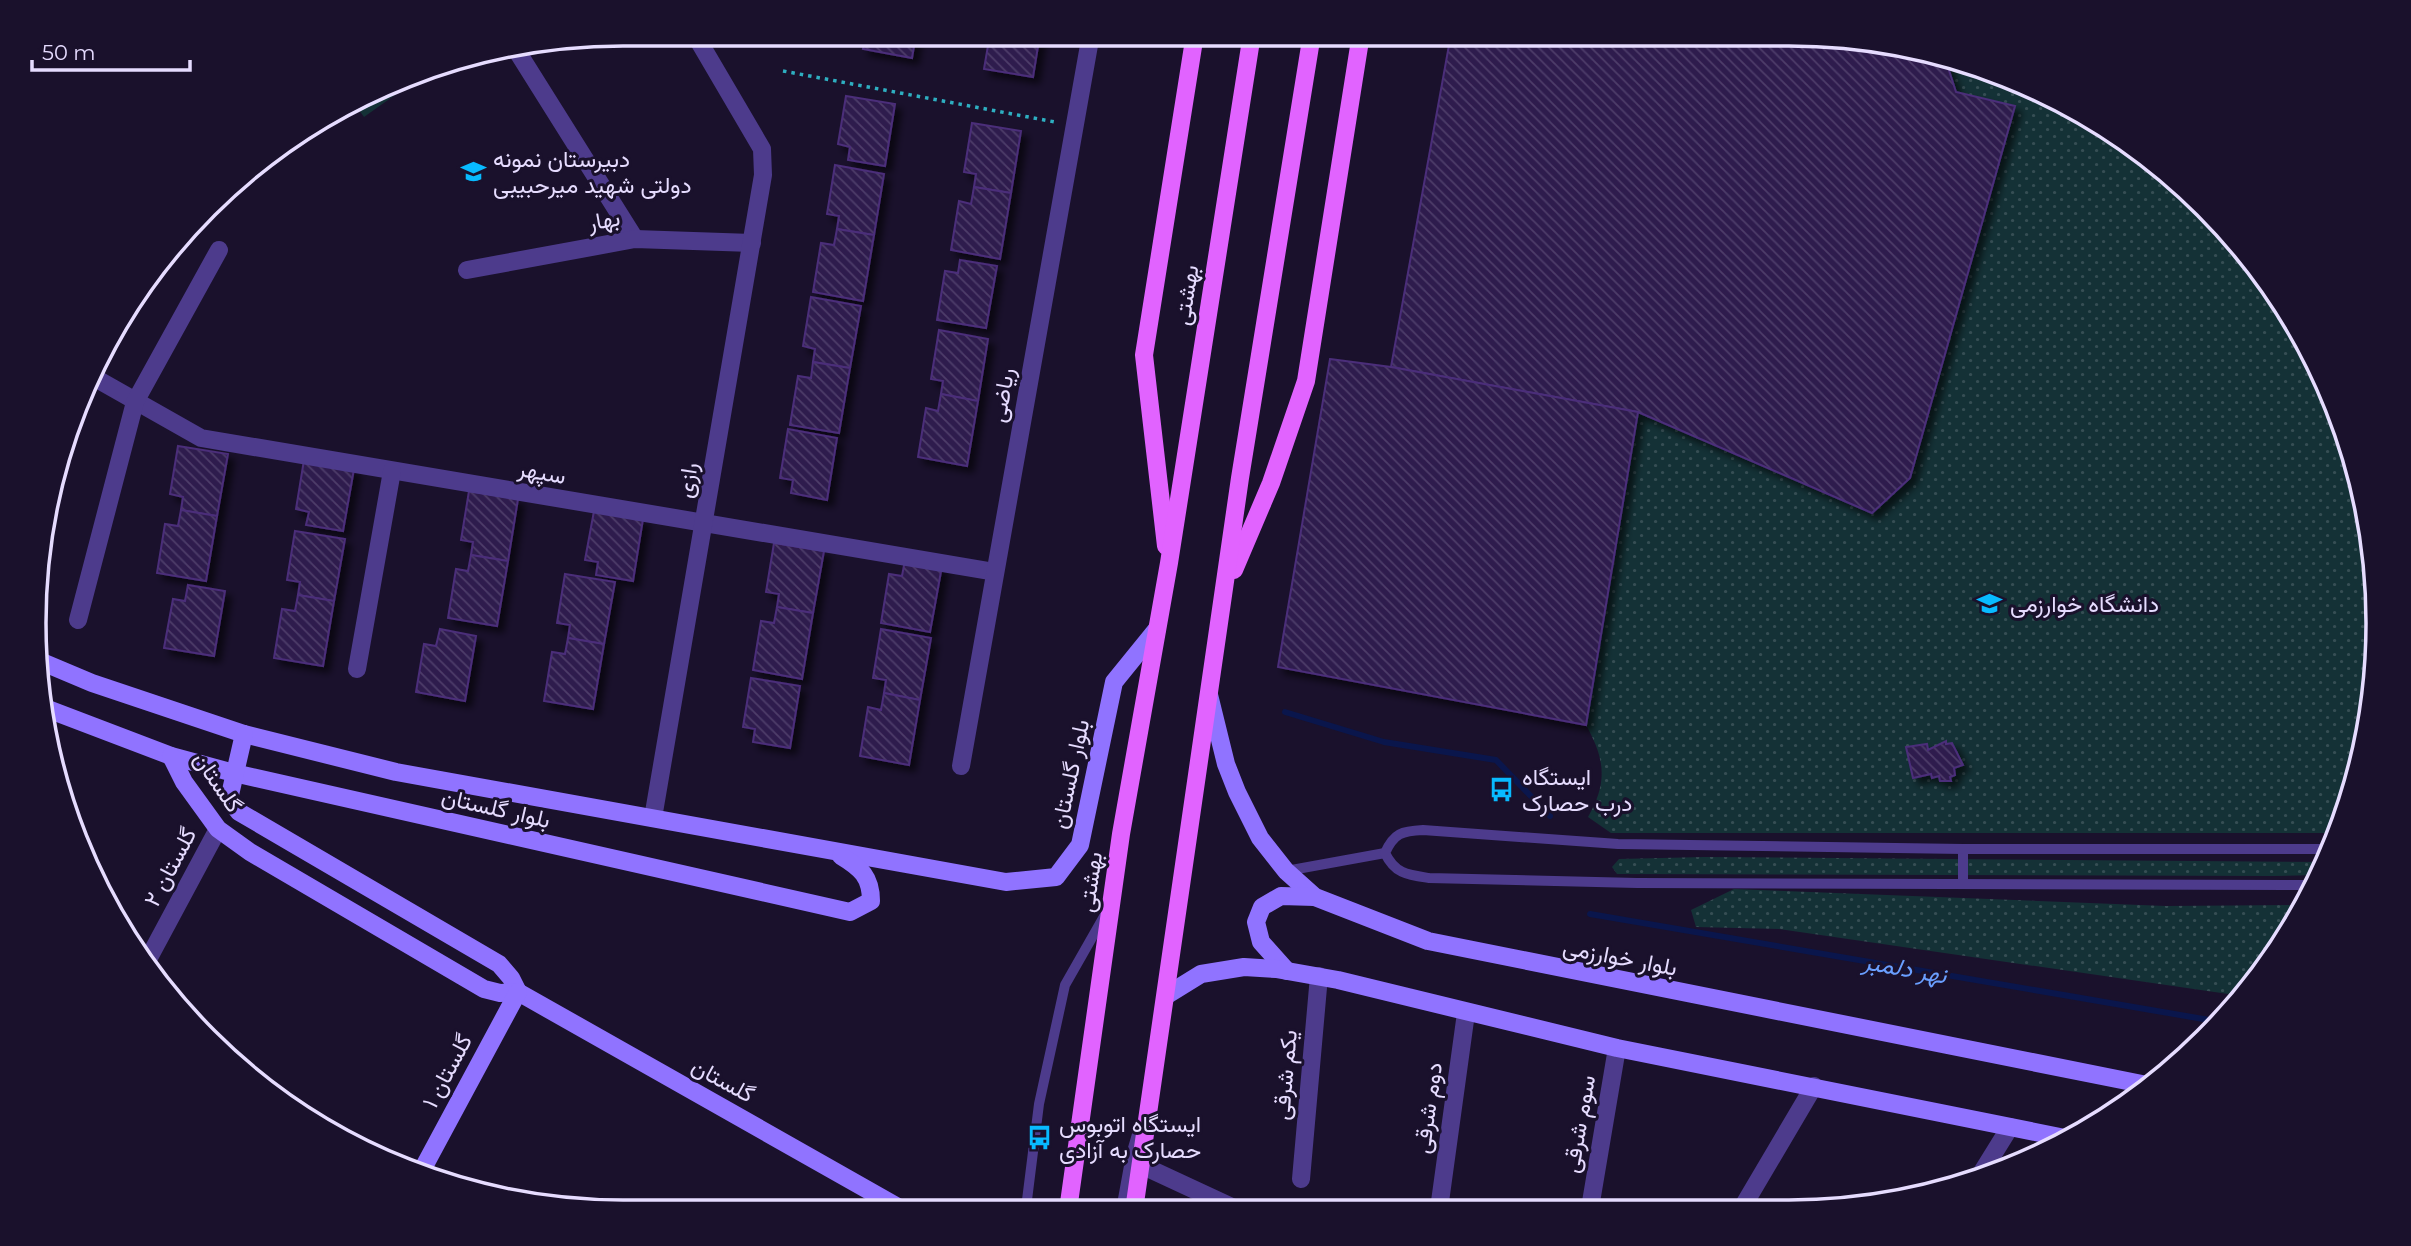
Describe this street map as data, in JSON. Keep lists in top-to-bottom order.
{
  "streets": {
    "main road": ["بهشتى", "بهشتی"],
    "street": [
      "بهار",
      "ریاضی",
      "سپهر",
      "رازی",
      "بلوار گلستان",
      "گلستان",
      "گلستان ۲",
      "بلوار خوارزمی",
      "گلستان ۱",
      "یکم شرقی",
      "دوم شرقی",
      "سوم شرقی"
    ]
  },
  "crossings": [
    ["بهار", "رازی"],
    ["بهشتى", "بهشتی"],
    ["ریاضی", "سپهر"],
    ["سپهر", "رازی"],
    ["رازی", "بلوار گلستان"],
    ["بلوار گلستان", "گلستان"],
    ["بلوار گلستان", "بهشتی"],
    ["گلستان", "گلستان ۲"],
    ["گلستان", "گلستان ۱"]
  ],
  "water": ["نهر دلمبر"],
  "places": {
    "school or university": ["دبیرستان نمونه دولتی شهید میرحبیبی", "دانشگاه خوارزمی"],
    "bus stop": ["ایستگاه درب حصارک", "ایستگاه اتوبوس حصارک به آزادی"]
  },
  "scale_bar": "50 m"
}
